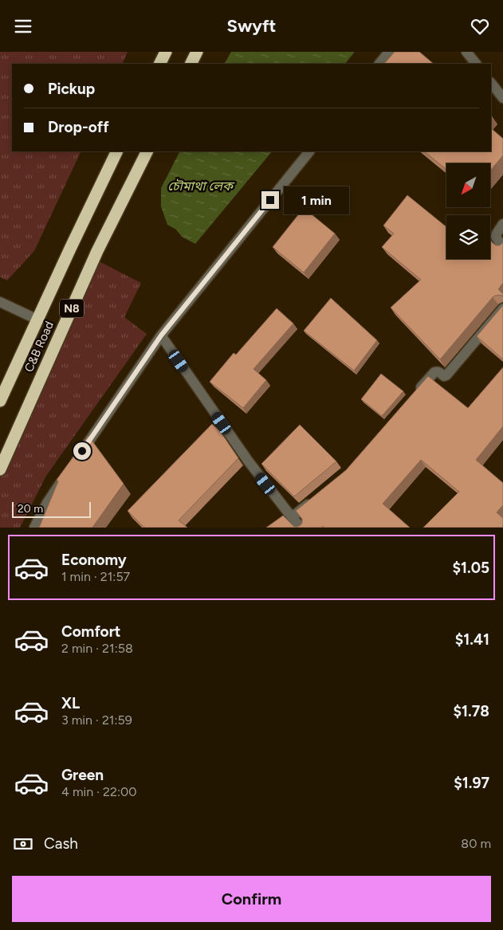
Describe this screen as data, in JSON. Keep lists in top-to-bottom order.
{
  "streets": {
    "highway": ["N8", "C&B Road"]
  },
  "water": ["চৌমাথা লেক"],
  "scale_bar": "20 m",
  "north": "bottom left",
  "page": {
    "header": "Swyft",
    "banner": ["Pickup", "Drop-off"],
    "bubble": "1 min",
    "scale": "20 m",
    "list": [
      {
        "name": "Economy",
        "note": "1 min · 21:57",
        "value": "$1.05"
      },
      {
        "name": "Comfort",
        "note": "2 min · 21:58",
        "value": "$1.41"
      },
      {
        "name": "XL",
        "note": "3 min · 21:59",
        "value": "$1.78"
      },
      {
        "name": "Green",
        "note": "4 min · 22:00",
        "value": "$1.97"
      }
    ],
    "pay": ["Cash", "80 m"],
    "buttons": "Confirm"
  }
}
